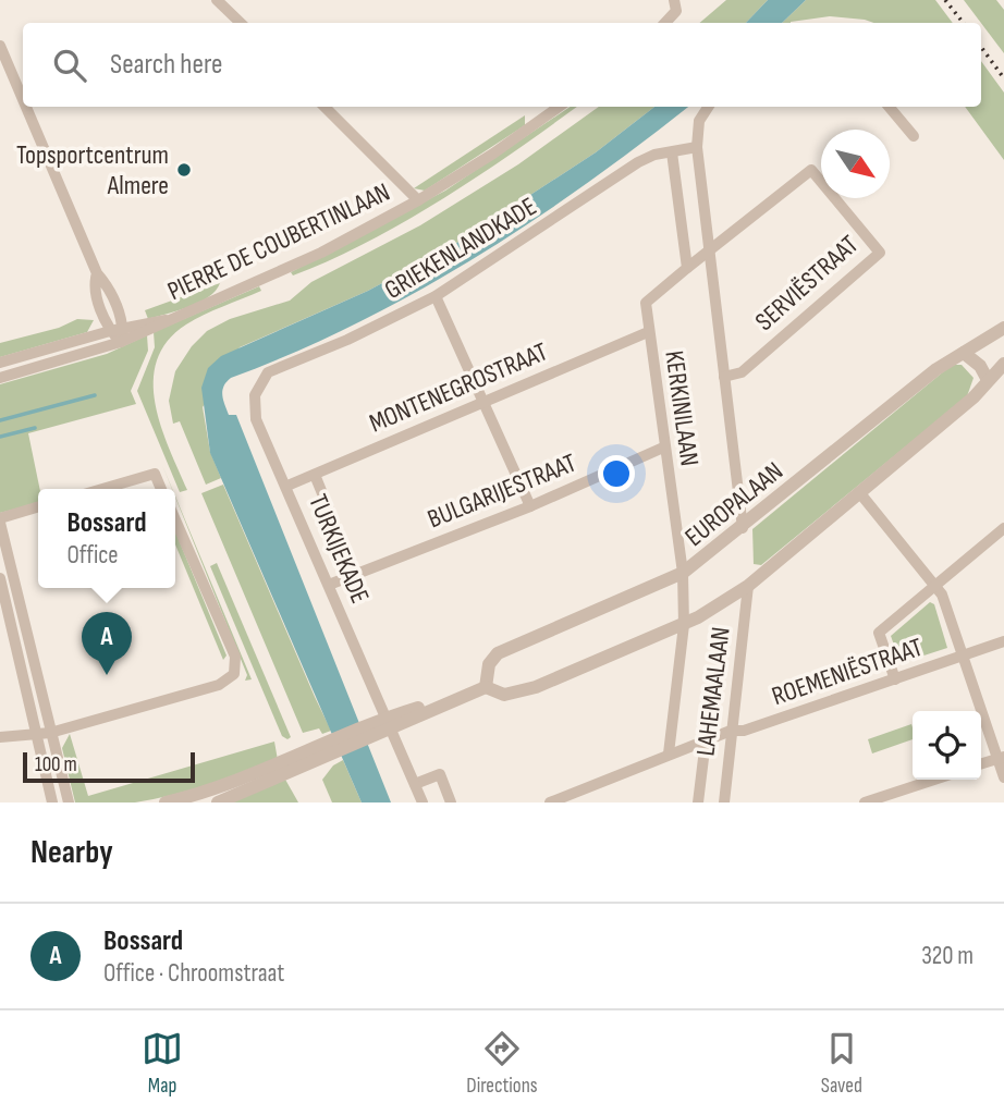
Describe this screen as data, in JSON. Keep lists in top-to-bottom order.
{
  "streets": {
    "street": [
      "PIERRE DE COUBERTINLAAN",
      "GRIEKENLANDKADE",
      "SERVIËSTRAAT",
      "MONTENEGROSTRAAT",
      "KERKINILAAN",
      "BULGARIJESTRAAT",
      "EUROPALAAN",
      "TURKIJEKADE",
      "ROEMENIËSTRAAT",
      "LAHEMAALAAN"
    ]
  },
  "crossings": [
    ["GRIEKENLANDKADE", "KERKINILAAN"],
    ["GRIEKENLANDKADE", "TURKIJEKADE"],
    ["SERVIËSTRAAT", "KERKINILAAN"],
    ["MONTENEGROSTRAAT", "KERKINILAAN"],
    ["MONTENEGROSTRAAT", "TURKIJEKADE"],
    ["KERKINILAAN", "BULGARIJESTRAAT"],
    ["KERKINILAAN", "EUROPALAAN"],
    ["KERKINILAAN", "LAHEMAALAAN"],
    ["BULGARIJESTRAAT", "TURKIJEKADE"],
    ["ROEMENIËSTRAAT", "LAHEMAALAAN"]
  ],
  "places": ["Topsportcentrum Almere"],
  "scale_bar": "100 m",
  "north": "bottom right",
  "page": {
    "search": "Search here",
    "popup": ["Bossard", "Office"],
    "pins": "A",
    "scale": "100 m",
    "heading": "Nearby",
    "list": [
      {
        "mark": "A",
        "name": "Bossard",
        "note": "Office · Chroomstraat",
        "value": "320 m"
      }
    ],
    "nav": ["Map", "Directions", "Saved"]
  }
}
